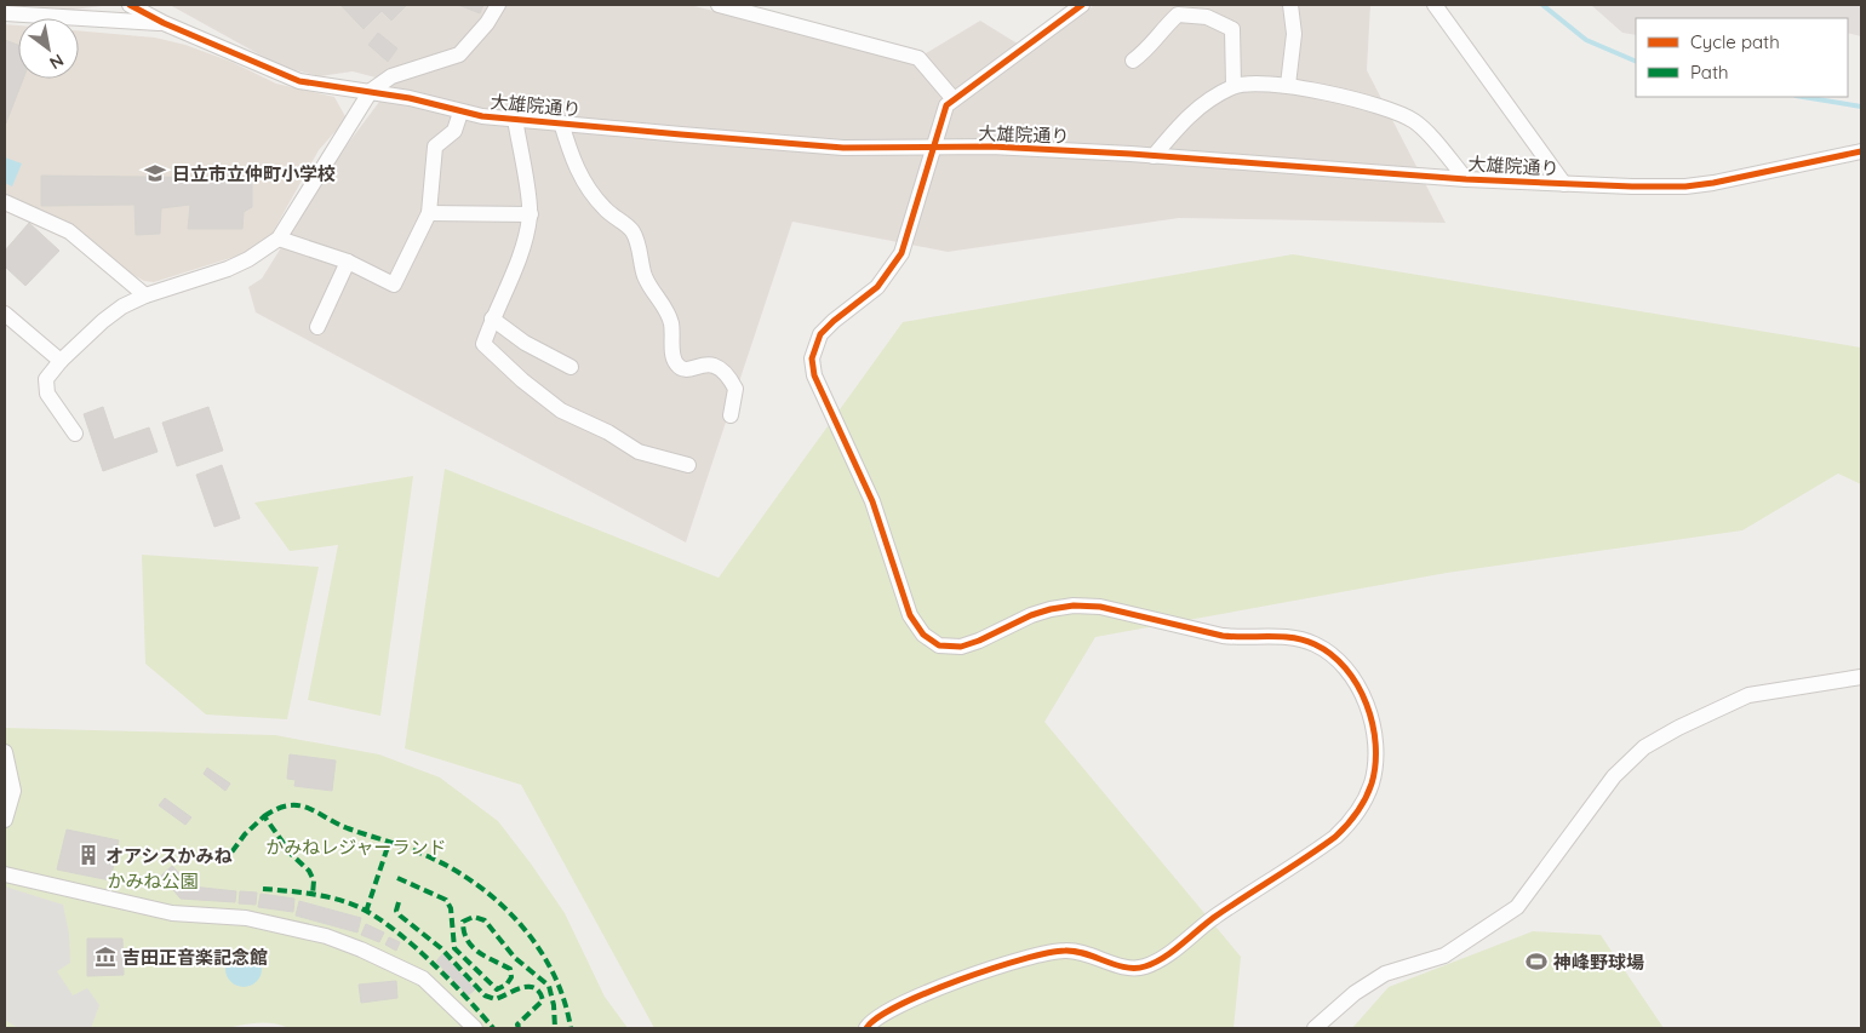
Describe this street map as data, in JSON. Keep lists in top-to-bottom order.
{
  "streets": {
    "street": ["大雄院通り"]
  },
  "parks": ["かみねレジャーランド", "かみね公園"],
  "places": {
    "school or university": ["日立市立仲町小学校"],
    "building": ["オアシスかみね"],
    "museum": ["吉田正音楽記念館"],
    "sports": ["神峰野球場"]
  },
  "legend": ["Cycle path", "Path"],
  "north": "bottom right"
}
